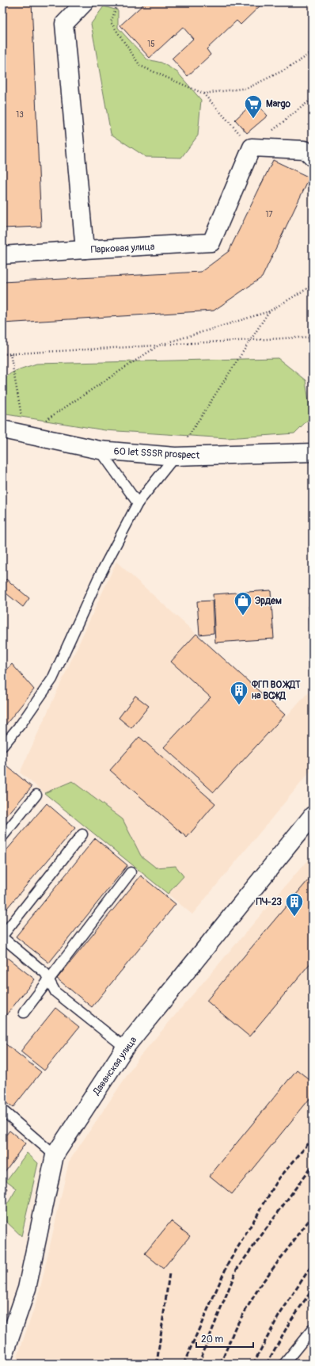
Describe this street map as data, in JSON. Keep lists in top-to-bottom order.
{
  "streets": {
    "street": ["Парковая улица", "60 let SSSR prospect", "Даванская улица"]
  },
  "places": {
    "supermarket": ["Margo"],
    "shop": ["Эрдем"],
    "building": ["ФГП ВО ЖДТ на ВСЖД", "ПЧ-23"]
  },
  "house_numbers": ["15", "13", "17"],
  "scale_bar": "20 m"
}
